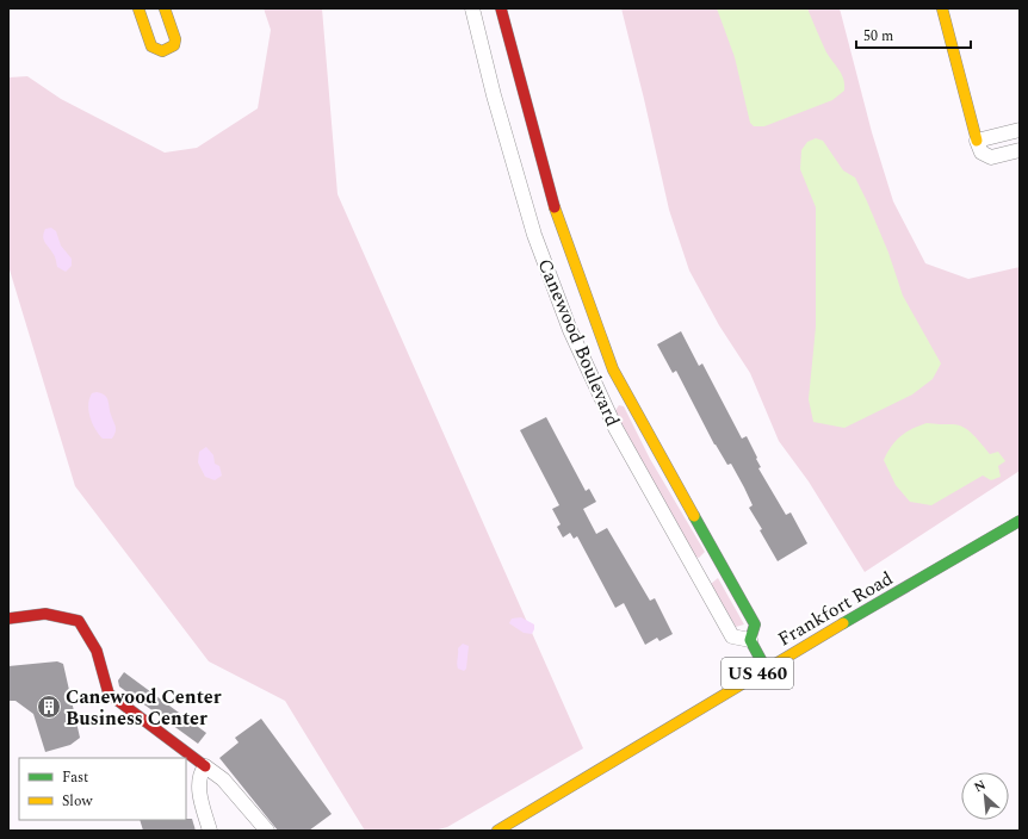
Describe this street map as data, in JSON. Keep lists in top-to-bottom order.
{
  "streets": {
    "street": ["Canewood Boulevard", "Frankfort Road", "US 460"]
  },
  "places": {
    "building": ["Canewood Center Business Center"]
  },
  "legend": ["Fast", "Slow"],
  "scale_bar": "50 m",
  "north": "top left"
}
